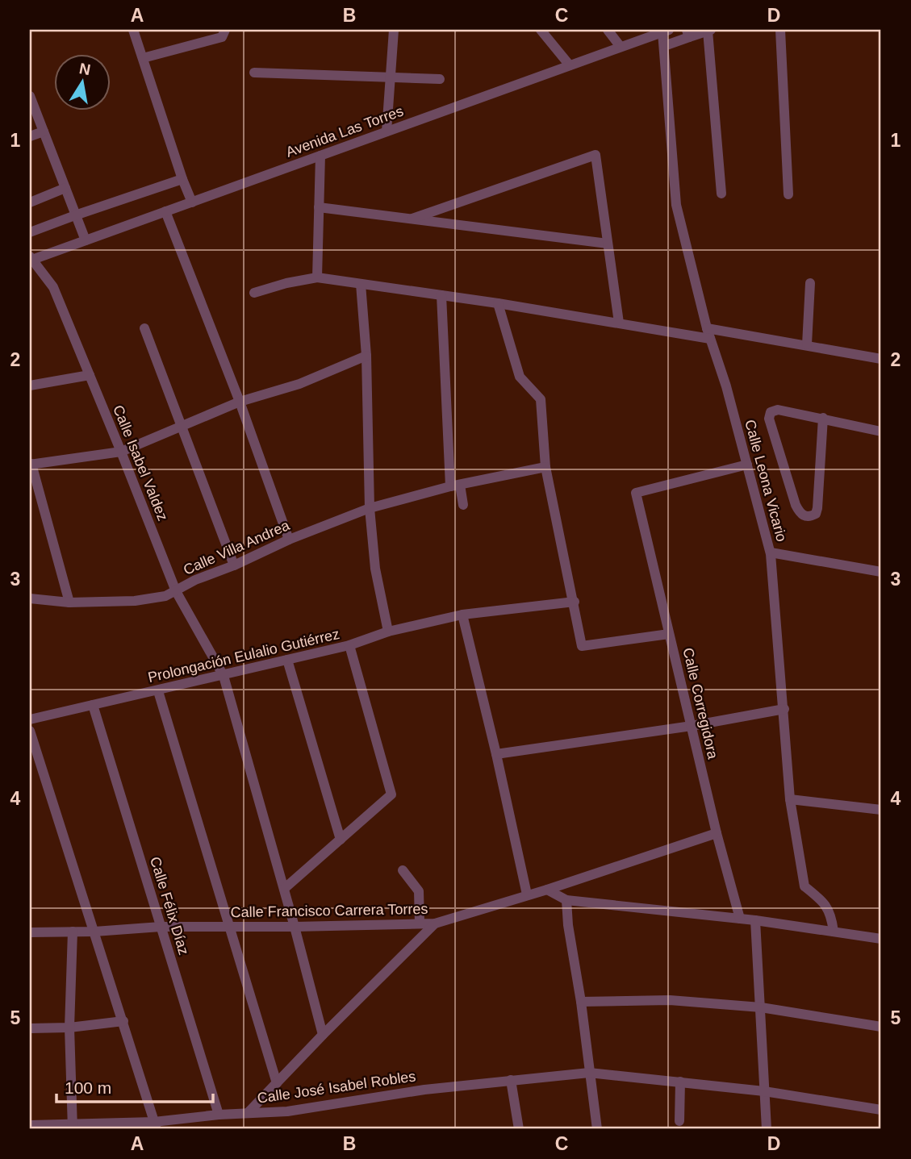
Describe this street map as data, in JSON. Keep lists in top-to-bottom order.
{
  "streets": {
    "street": [
      "Avenida Las Torres",
      "Calle Isabel Valdez",
      "Calle Leona Vicario",
      "Calle Villa Andrea",
      "Prolongación Eulalio Gutiérrez",
      "Calle Corregidora",
      "Calle Félix Díaz",
      "Calle Francisco Carrera Torres",
      "Calle José Isabel Robles"
    ]
  },
  "crossings": [
    ["Avenida Las Torres", "Calle Isabel Valdez"],
    ["Avenida Las Torres", "Calle Leona Vicario"],
    ["Calle Isabel Valdez", "Calle Villa Andrea"],
    ["Calle Isabel Valdez", "Prolongación Eulalio Gutiérrez"],
    ["Calle Isabel Valdez", "Calle Francisco Carrera Torres"],
    ["Calle Leona Vicario", "Calle Corregidora"],
    ["Prolongación Eulalio Gutiérrez", "Calle Félix Díaz"],
    ["Calle Corregidora", "Calle Francisco Carrera Torres"],
    ["Calle Félix Díaz", "Calle Francisco Carrera Torres"],
    ["Calle Félix Díaz", "Calle José Isabel Robles"]
  ],
  "scale_bar": "100 m",
  "north": "top",
  "grid": {
    "columns": [
      "A",
      "B",
      "C",
      "D"
    ],
    "rows": [
      "1",
      "2",
      "3",
      "4",
      "5"
    ]
  }
}
